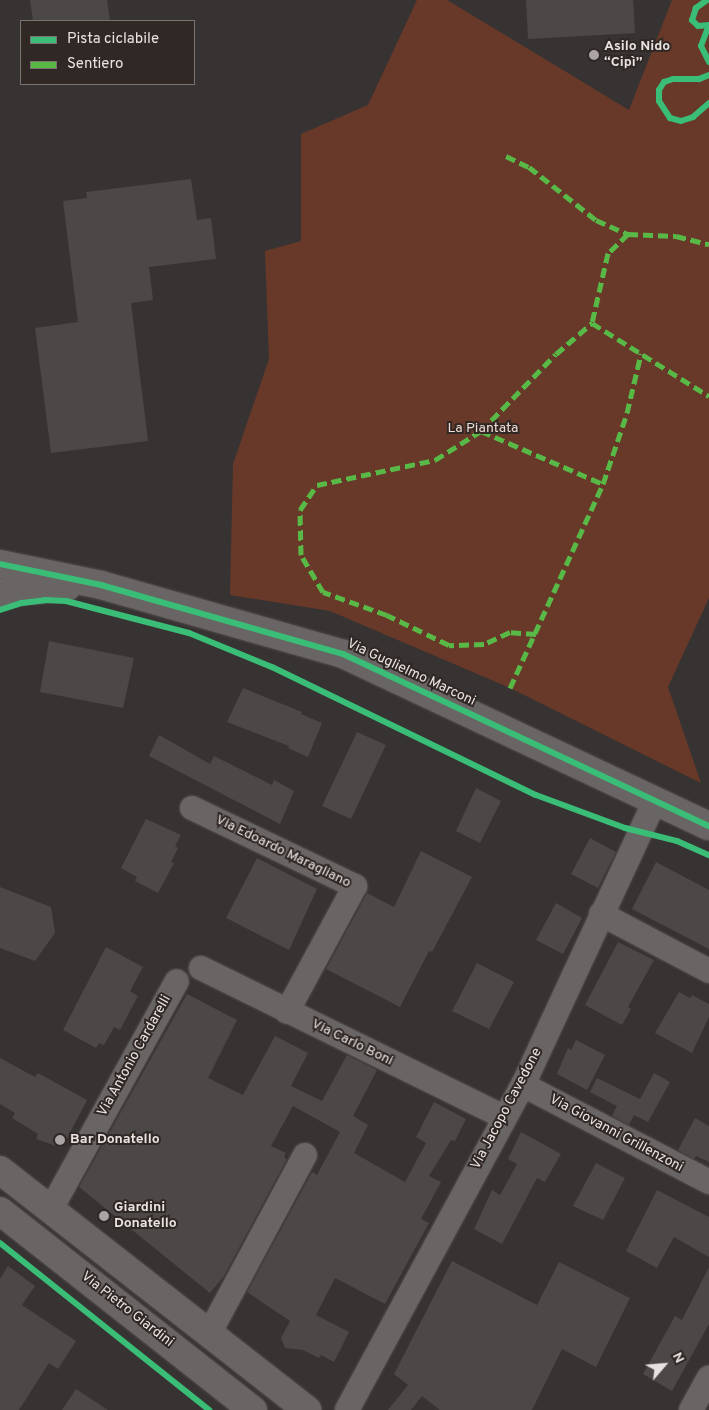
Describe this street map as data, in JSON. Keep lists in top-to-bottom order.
{
  "streets": {
    "street": [
      "Via Guglielmo Marconi",
      "Via Edoardo Maragliano",
      "Via Carlo Boni",
      "Via Antonio Cardarelli",
      "Via Jacopo Cavedone",
      "Via Giovanni Grillenzoni",
      "Via Pietro Giardini"
    ]
  },
  "crossings": [
    ["Via Guglielmo Marconi", "Via Jacopo Cavedone"],
    ["Via Edoardo Maragliano", "Via Carlo Boni"],
    ["Via Carlo Boni", "Via Jacopo Cavedone"],
    ["Via Jacopo Cavedone", "Via Giovanni Grillenzoni"]
  ],
  "parks": ["La Piantata"],
  "places": ["Asilo Nido “Cipì”", "Bar Donatello", "Giardini Donatello"],
  "legend": ["Pista ciclabile", "Sentiero"],
  "north": "top right"
}
